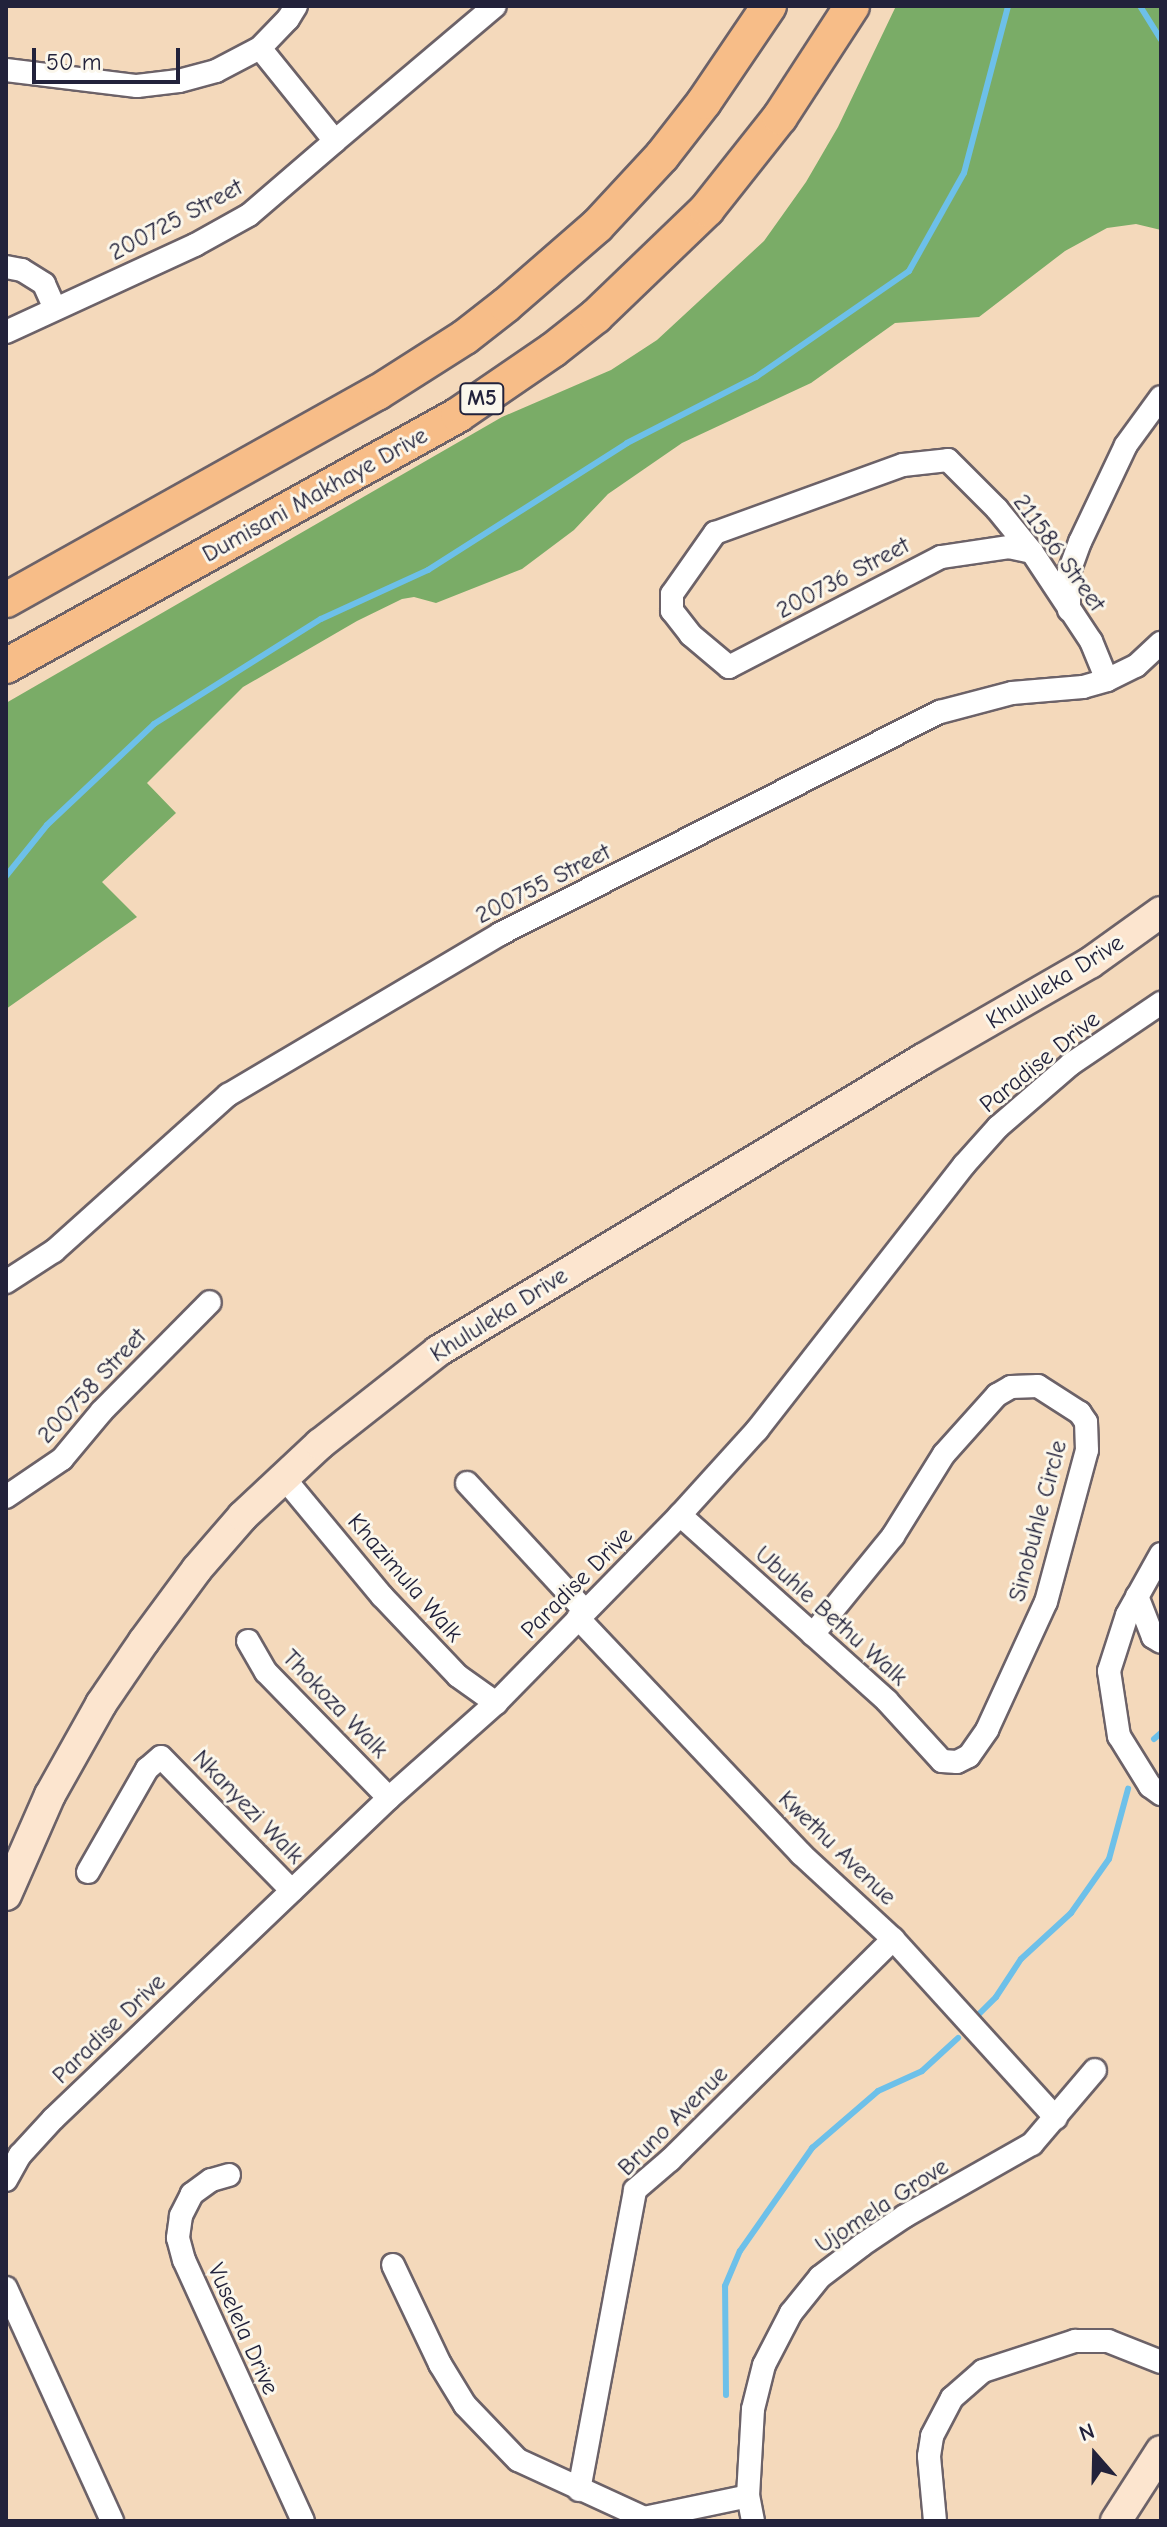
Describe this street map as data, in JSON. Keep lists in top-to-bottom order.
{
  "streets": {
    "main road": ["M5", "Dumisani Makhaye Drive"],
    "street": [
      "200725 Street",
      "211586 Street",
      "200736 Street",
      "200755 Street",
      "Khululeka Drive",
      "Paradise Drive",
      "200758 Street",
      "Sinobuhle Circle",
      "Khazimula Walk",
      "Ubuhle Bethu Walk",
      "Thokoza Walk",
      "Nkanyezi Walk",
      "Kwethu Avenue",
      "Bruno Avenue",
      "Ujomela Grove",
      "Vuselela Drive"
    ]
  },
  "crossings": [
    ["211586 Street", "200736 Street"],
    ["211586 Street", "200755 Street"],
    ["Khululeka Drive", "Khazimula Walk"],
    ["Paradise Drive", "Khazimula Walk"],
    ["Paradise Drive", "Ubuhle Bethu Walk"],
    ["Paradise Drive", "Thokoza Walk"],
    ["Paradise Drive", "Nkanyezi Walk"],
    ["Paradise Drive", "Kwethu Avenue"],
    ["Sinobuhle Circle", "Ubuhle Bethu Walk"],
    ["Kwethu Avenue", "Bruno Avenue"],
    ["Kwethu Avenue", "Ujomela Grove"]
  ],
  "scale_bar": "50 m",
  "north": "top"
}
